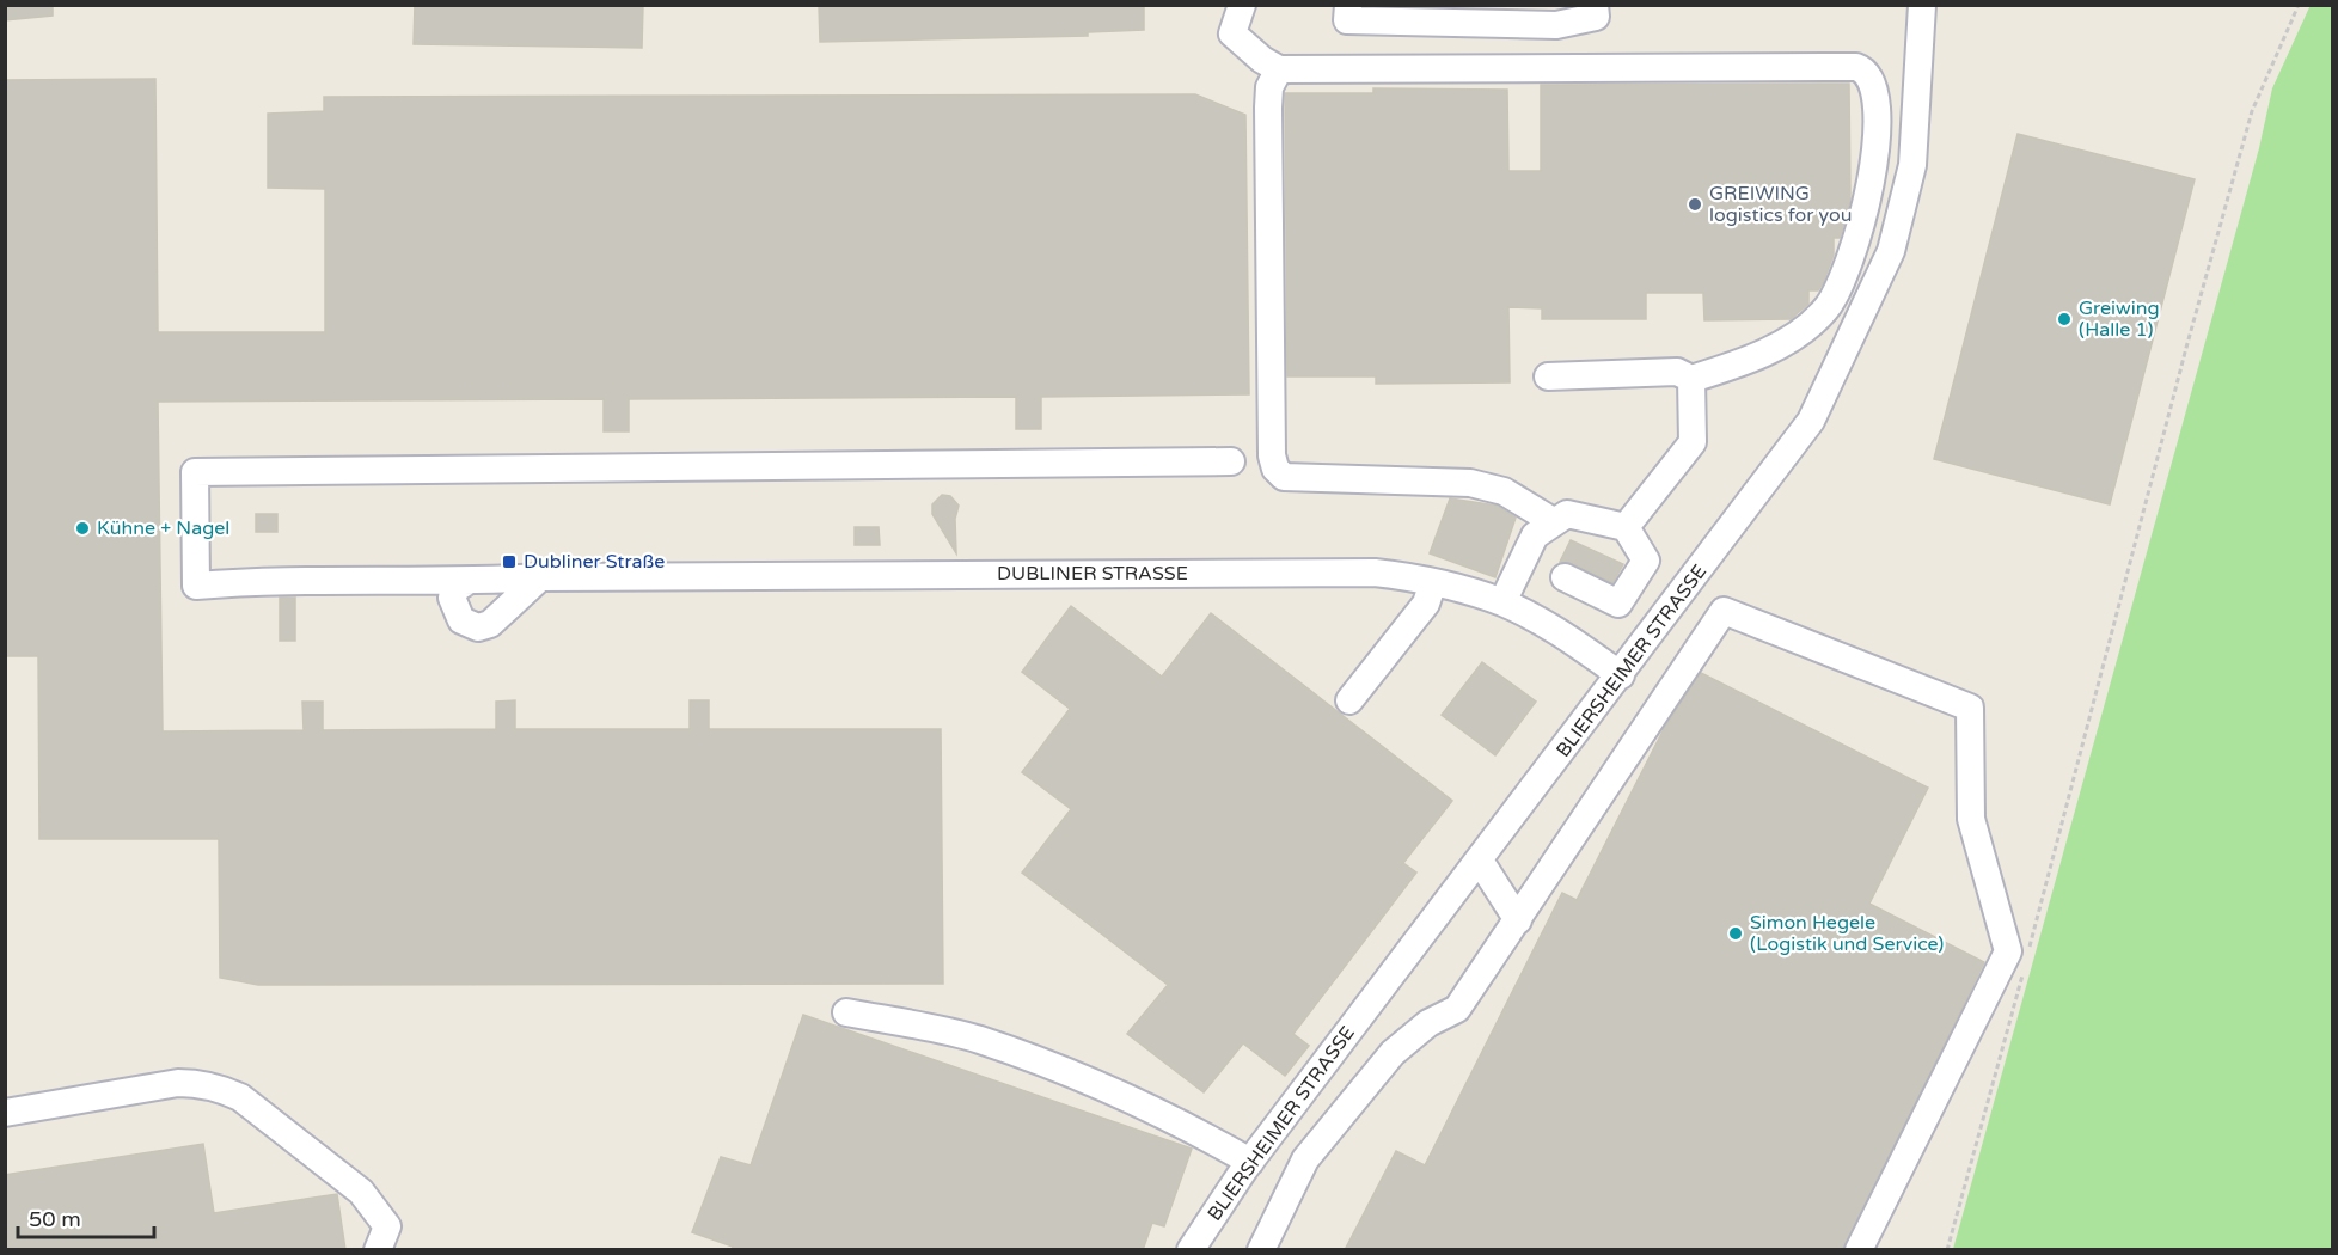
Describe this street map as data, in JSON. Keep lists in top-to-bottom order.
{
  "streets": {
    "street": ["DUBLINER STRASSE", "BLIERSHEIMER STRASSE"]
  },
  "crossings": [
    ["DUBLINER STRASSE", "BLIERSHEIMER STRASSE"]
  ],
  "places": {
    "other": [
      "GREIWING logistics for you",
      "Greiwing (Halle 1)",
      "Kühne + Nagel",
      "Simon Hegele (Logistik und Service)"
    ],
    "transit": ["Dubliner Straße"]
  },
  "scale_bar": "50 m"
}
